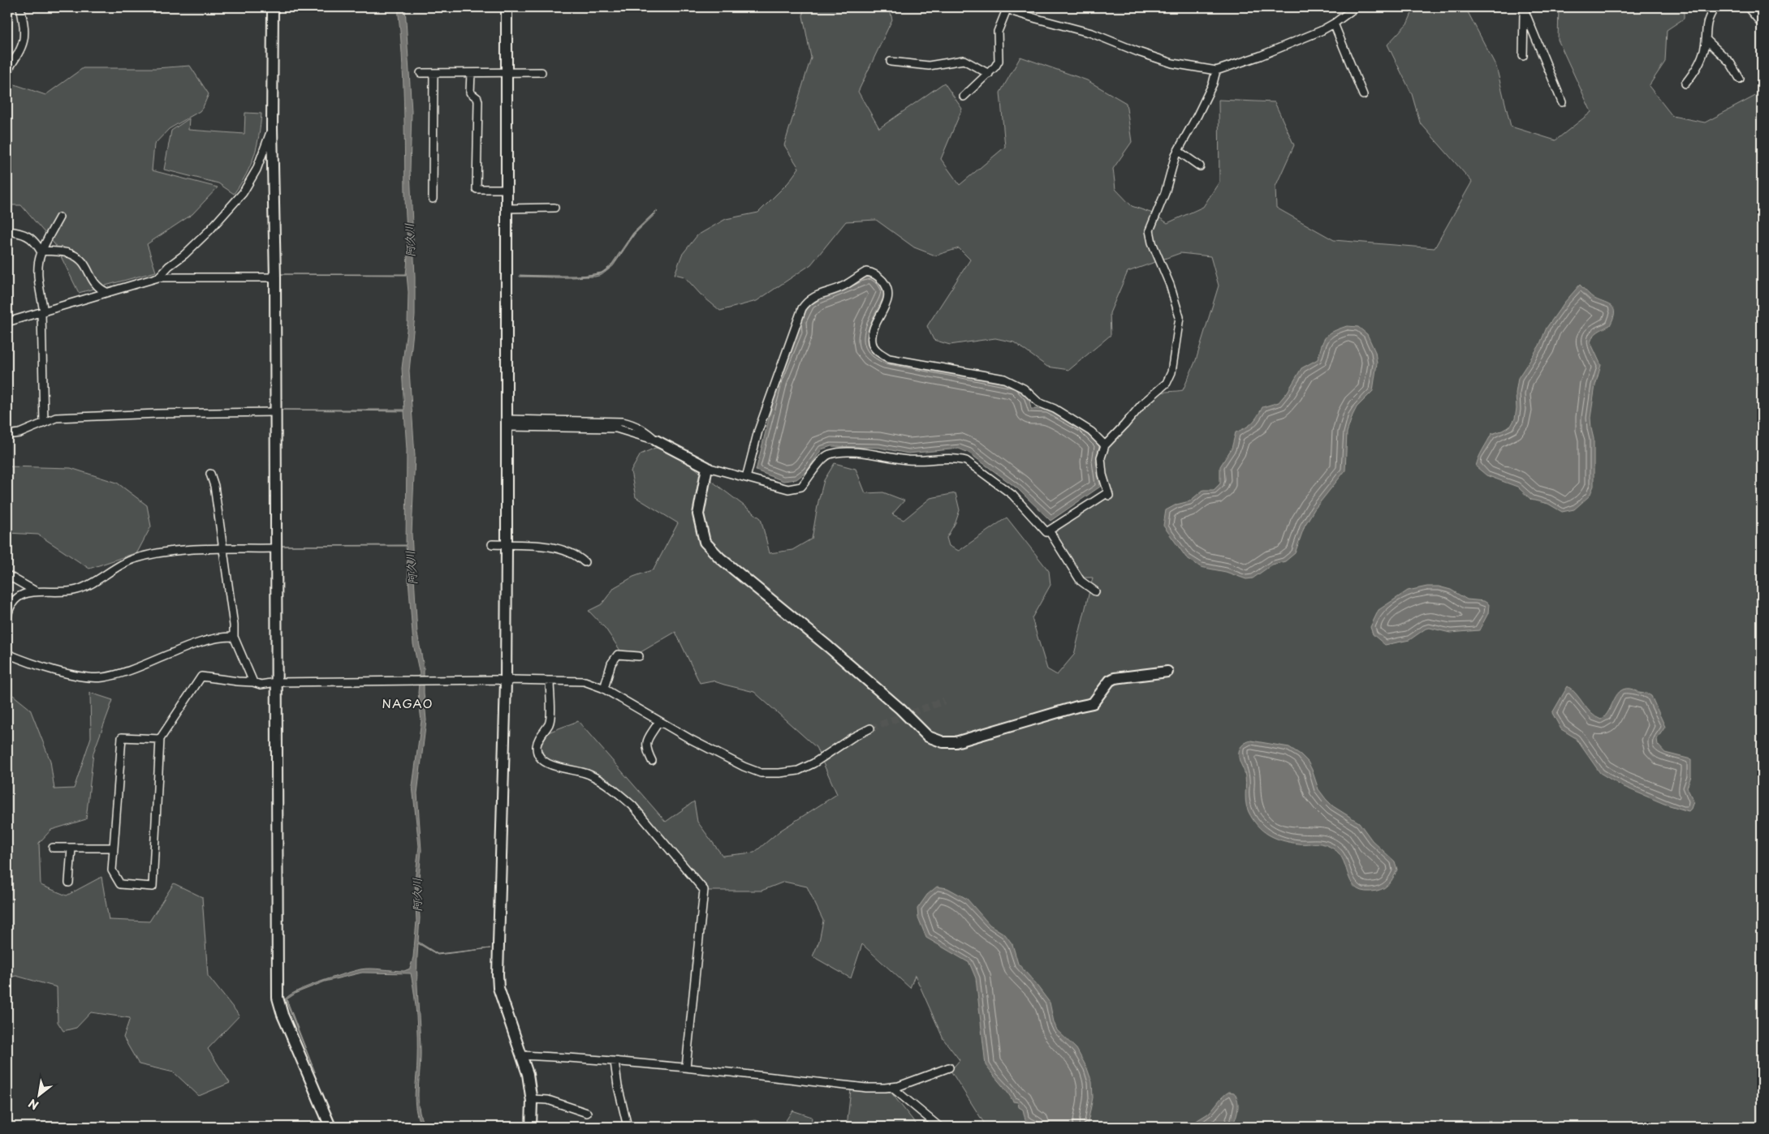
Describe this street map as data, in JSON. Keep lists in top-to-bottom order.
{
  "districts": ["NAGAO"],
  "water": ["阿久川"],
  "north": "bottom left"
}
